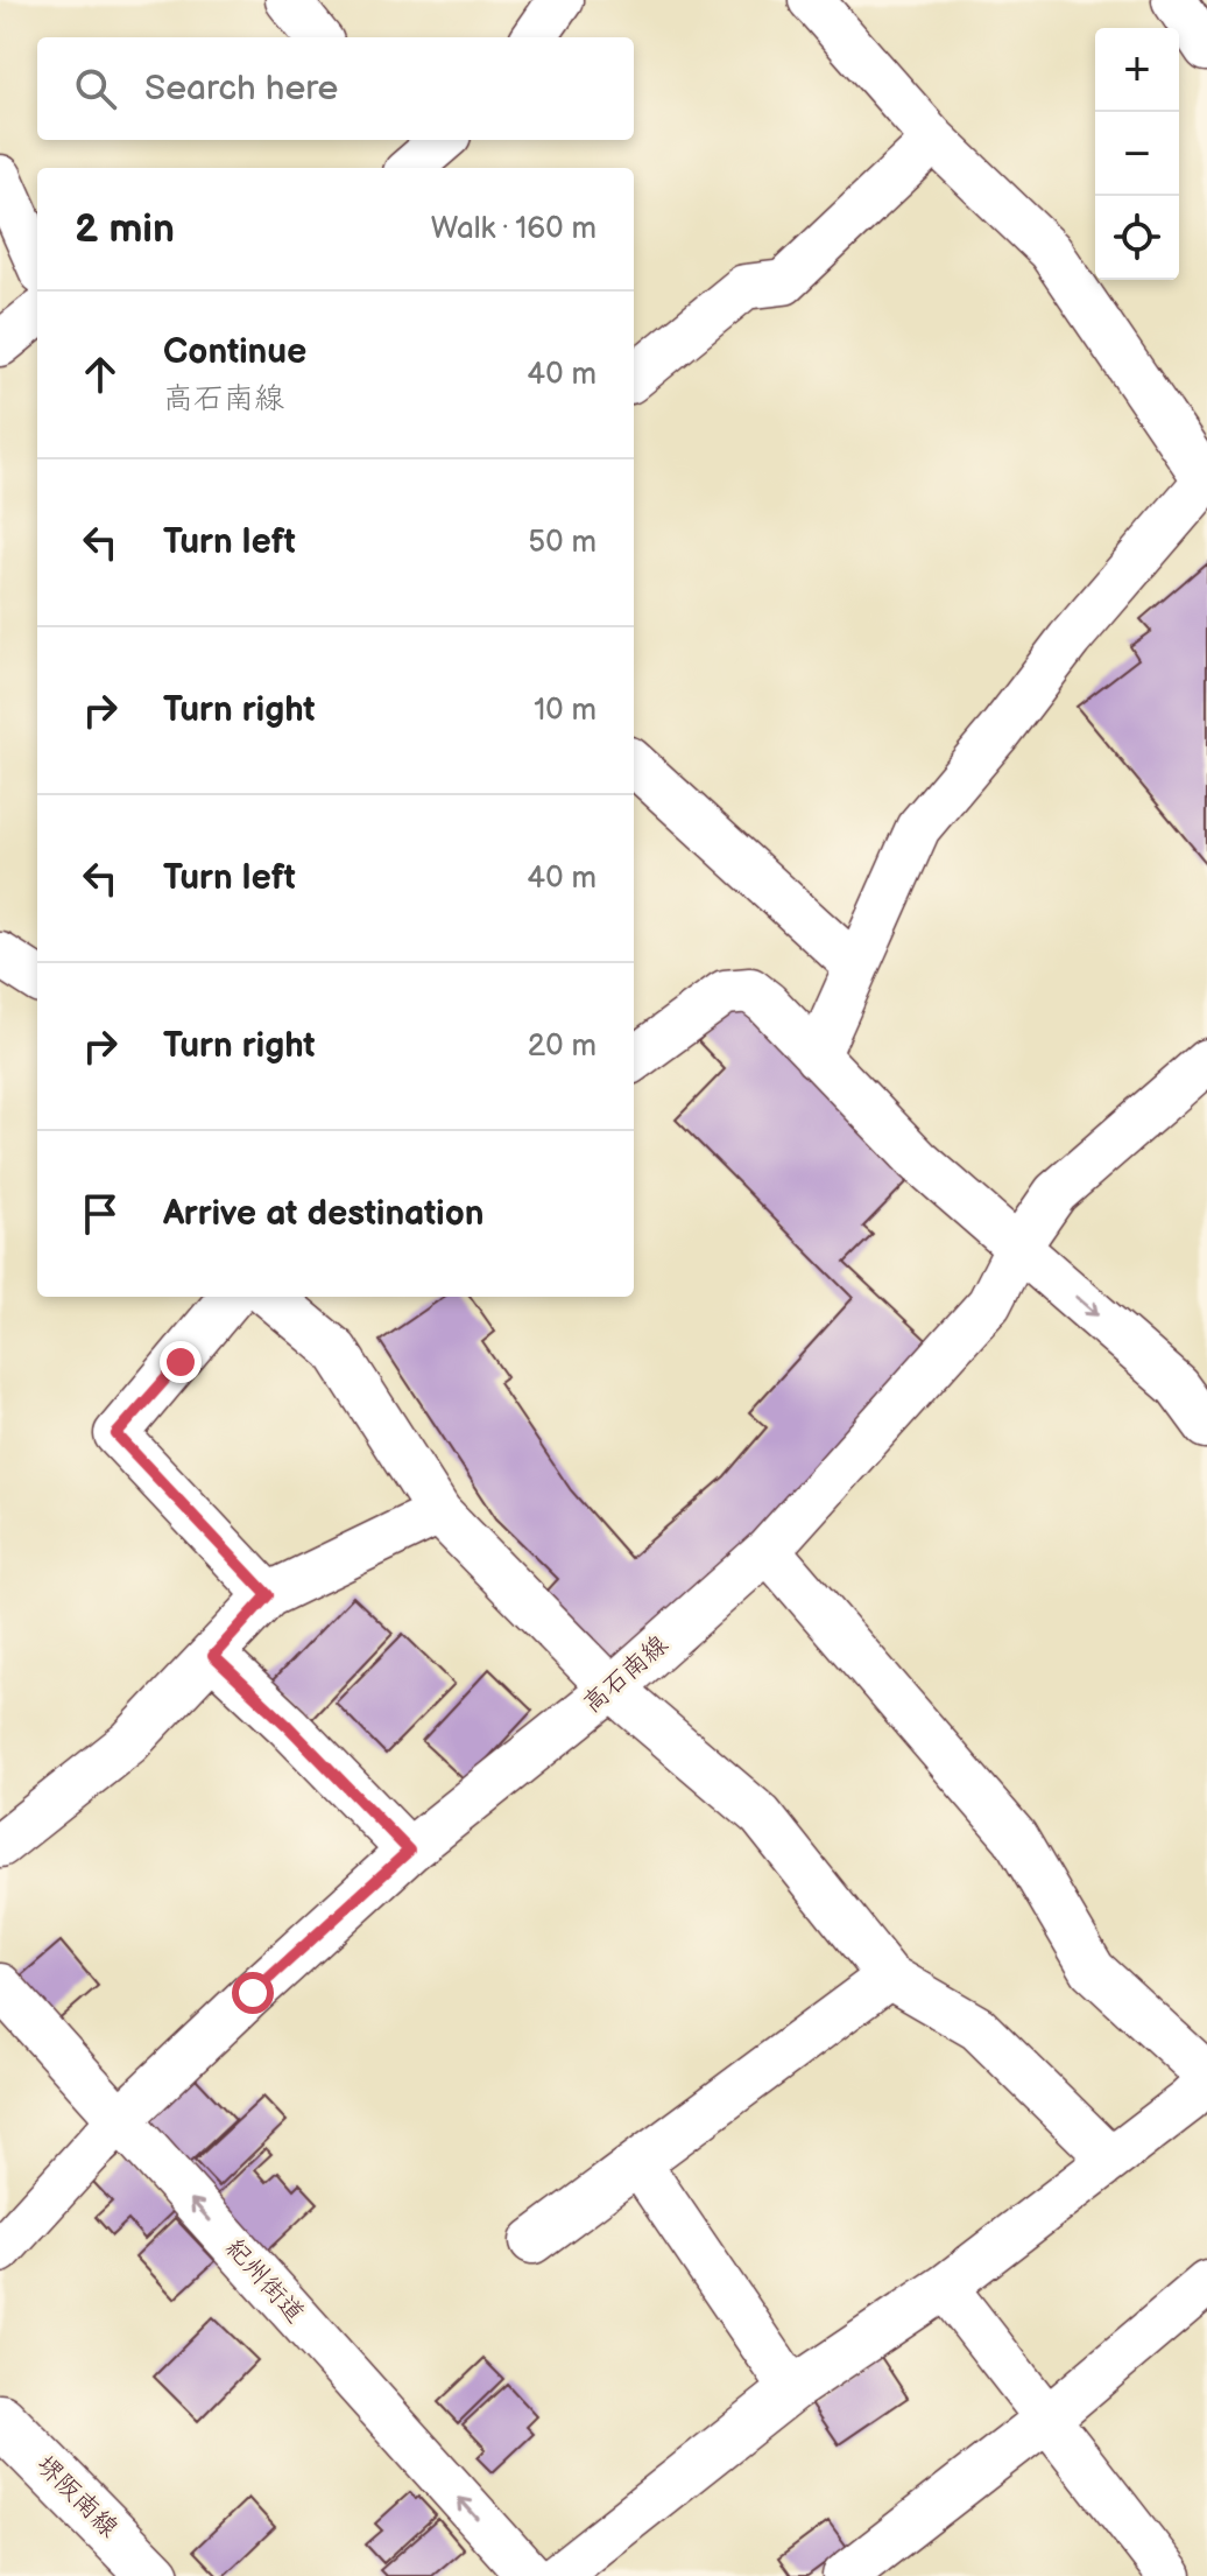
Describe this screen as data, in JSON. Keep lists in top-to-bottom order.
{
  "streets": {
    "main road": ["堺阪南線"],
    "street": ["高石南線", "紀州街道"]
  },
  "crossings": [
    ["高石南線", "紀州街道"]
  ],
  "page": {
    "map_buttons": ["+", "−"],
    "search": "Search here",
    "heading": ["2 min", "Walk · 160 m"],
    "list": [
      ["Continue", "高石南線", "40 m"],
      ["Turn left", "50 m"],
      ["Turn right", "10 m"],
      ["Turn left", "40 m"],
      ["Turn right", "20 m"],
      "Arrive at destination"
    ]
  }
}
